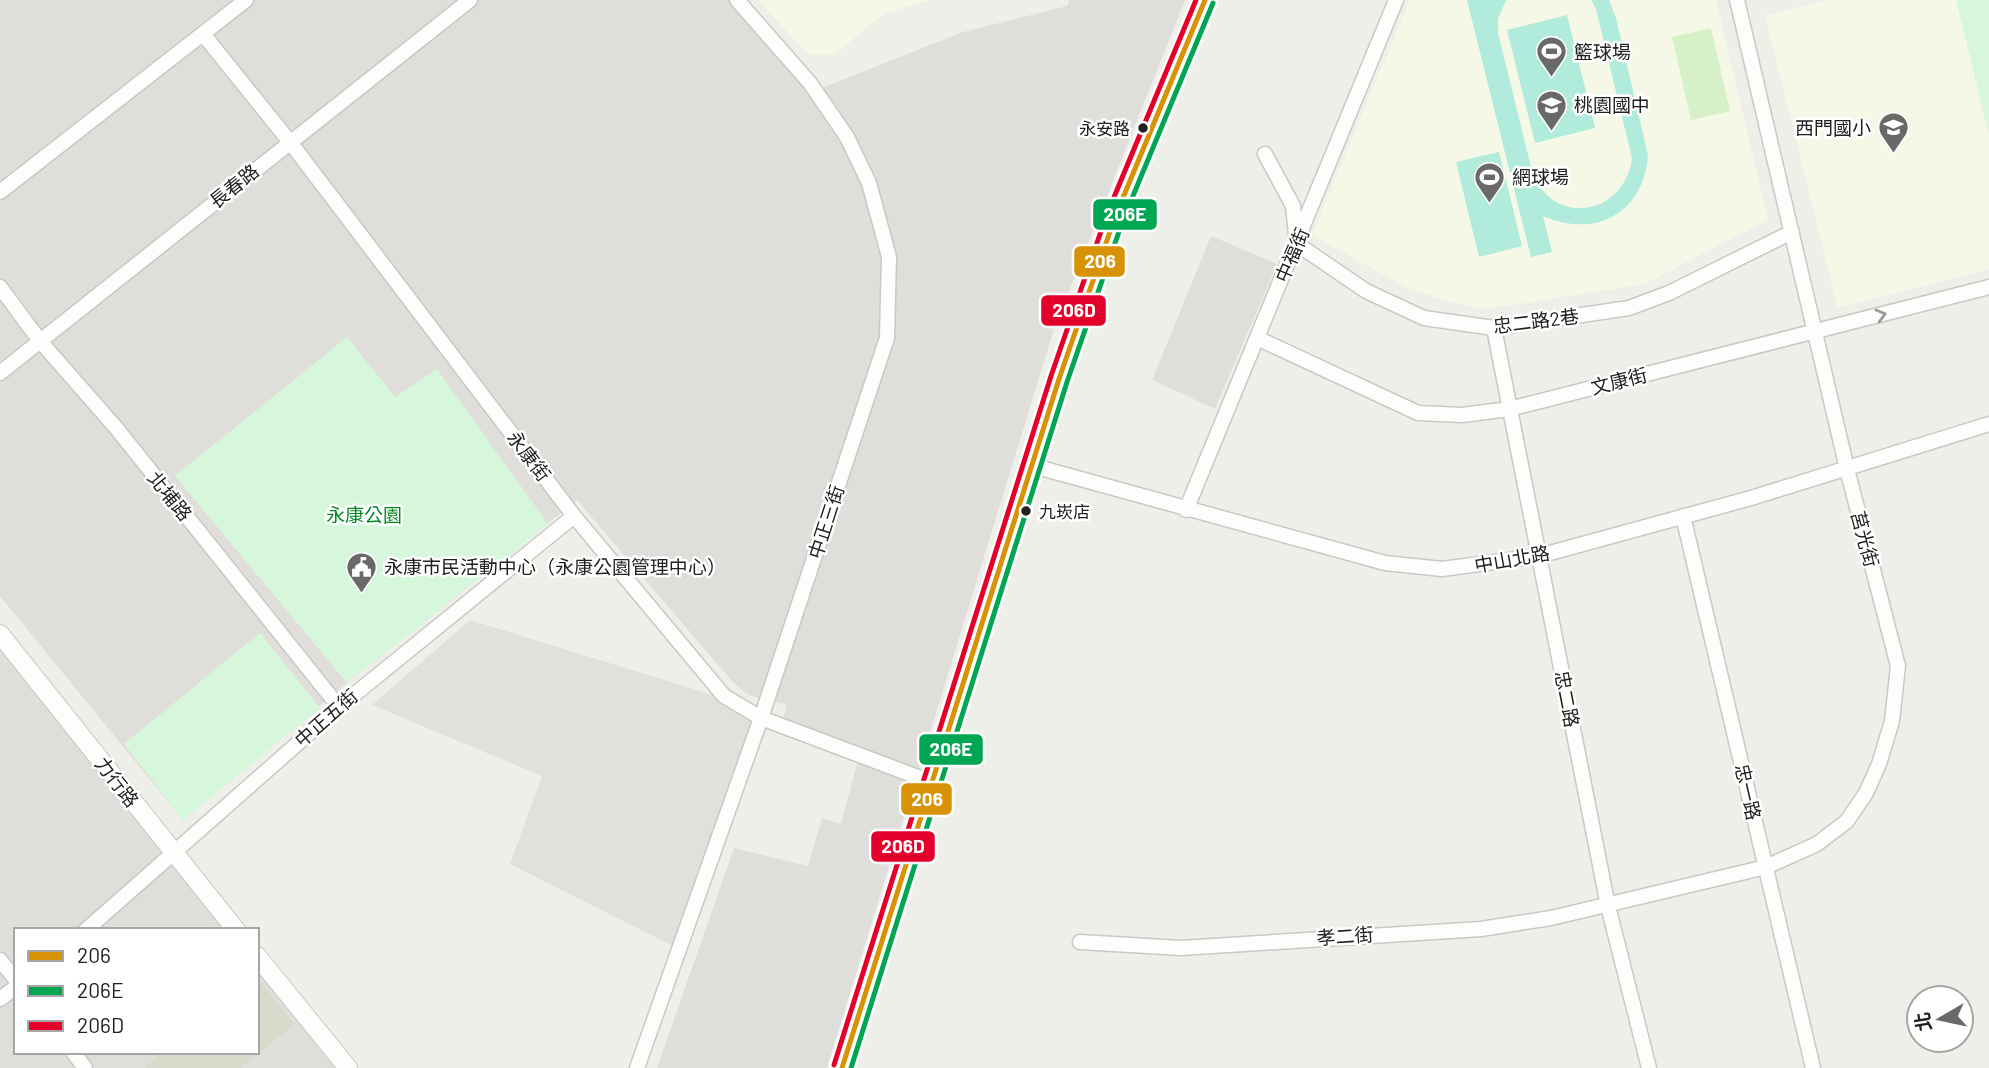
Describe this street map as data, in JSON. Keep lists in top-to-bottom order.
{
  "streets": {
    "street": [
      "長春路",
      "中福街",
      "忠二路2巷",
      "文康街",
      "永康街",
      "北埔路",
      "中正三街",
      "莒光街",
      "中山北路",
      "忠二路",
      "中正五街",
      "力行路",
      "忠一路",
      "孝二街"
    ]
  },
  "crossings": [
    ["長春路", "永康街"],
    ["長春路", "北埔路"],
    ["中福街", "忠二路2巷"],
    ["中福街", "文康街"],
    ["中福街", "中山北路"],
    ["忠二路2巷", "莒光街"],
    ["忠二路2巷", "忠二路"],
    ["文康街", "莒光街"],
    ["文康街", "忠二路"],
    ["永康街", "中正三街"],
    ["永康街", "中正五街"],
    ["北埔路", "中正五街"],
    ["莒光街", "中山北路"],
    ["莒光街", "忠二路"],
    ["莒光街", "忠一路"],
    ["莒光街", "孝二街"],
    ["中山北路", "忠二路"],
    ["中山北路", "忠一路"],
    ["忠二路", "孝二街"],
    ["中正五街", "力行路"]
  ],
  "parks": ["永康公園"],
  "places": {
    "sports": ["籃球場", "網球場"],
    "other": ["永安路", "九崁店"],
    "school or university": ["桃園國中", "西門國小"],
    "public building": ["永康市民活動中心（永康公園管理中心）"]
  },
  "lines": ["transit line 206", "transit line 206D", "transit line 206E"],
  "legend": ["206", "206E", "206D"],
  "north": "left"
}
